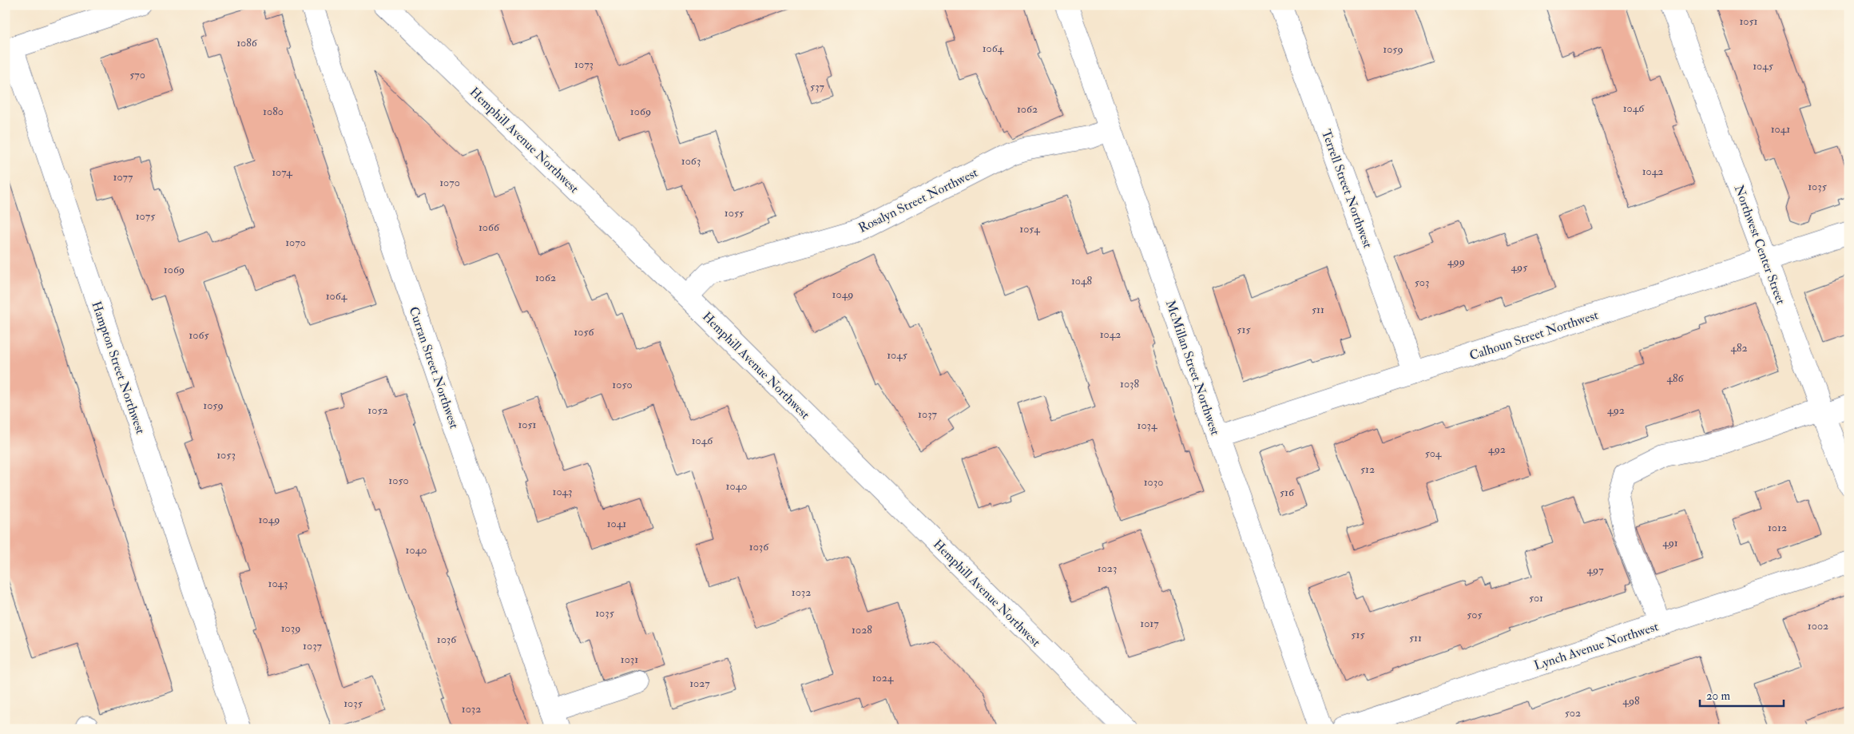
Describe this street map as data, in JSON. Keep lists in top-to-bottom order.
{
  "streets": {
    "street": [
      "Hemphill Avenue Northwest",
      "Terrell Street Northwest",
      "Rosalyn Street Northwest",
      "Northwest Center Street",
      "Calhoun Street Northwest",
      "Hampton Street Northwest",
      "Curran Street Northwest",
      "McMillan Street Northwest",
      "Lynch Avenue Northwest"
    ]
  },
  "crossings": [
    ["Hemphill Avenue Northwest", "Rosalyn Street Northwest"],
    ["Terrell Street Northwest", "Calhoun Street Northwest"],
    ["Rosalyn Street Northwest", "McMillan Street Northwest"],
    ["Northwest Center Street", "Calhoun Street Northwest"],
    ["Calhoun Street Northwest", "McMillan Street Northwest"]
  ],
  "house_numbers": [
    "1051",
    "1086",
    "1064",
    "1059",
    "1073",
    "1045",
    "570",
    "537",
    "1046",
    "1062",
    "1080",
    "1069",
    "1041",
    "1063",
    "1042",
    "1074",
    "1077",
    "1070",
    "1035",
    "1055",
    "1075",
    "1066",
    "1054",
    "1070",
    "499",
    "495",
    "1069",
    "1062",
    "1048",
    "503",
    "1049",
    "1064",
    "511",
    "515",
    "1056",
    "1042",
    "1065",
    "482",
    "1045",
    "486",
    "1038",
    "1050",
    "1059",
    "1052",
    "492",
    "1037",
    "1051",
    "1034",
    "1046",
    "492",
    "504",
    "1053",
    "512",
    "1050",
    "1030",
    "1040",
    "1043",
    "516",
    "1049",
    "1041",
    "1012",
    "491",
    "1036",
    "1040",
    "1023",
    "497",
    "1043",
    "1032",
    "501",
    "1035",
    "505",
    "1017",
    "1002",
    "1039",
    "1028",
    "515",
    "511",
    "1036",
    "1037",
    "1031",
    "1024",
    "1027",
    "498",
    "1035",
    "1032",
    "502"
  ],
  "scale_bar": "20 m"
}
